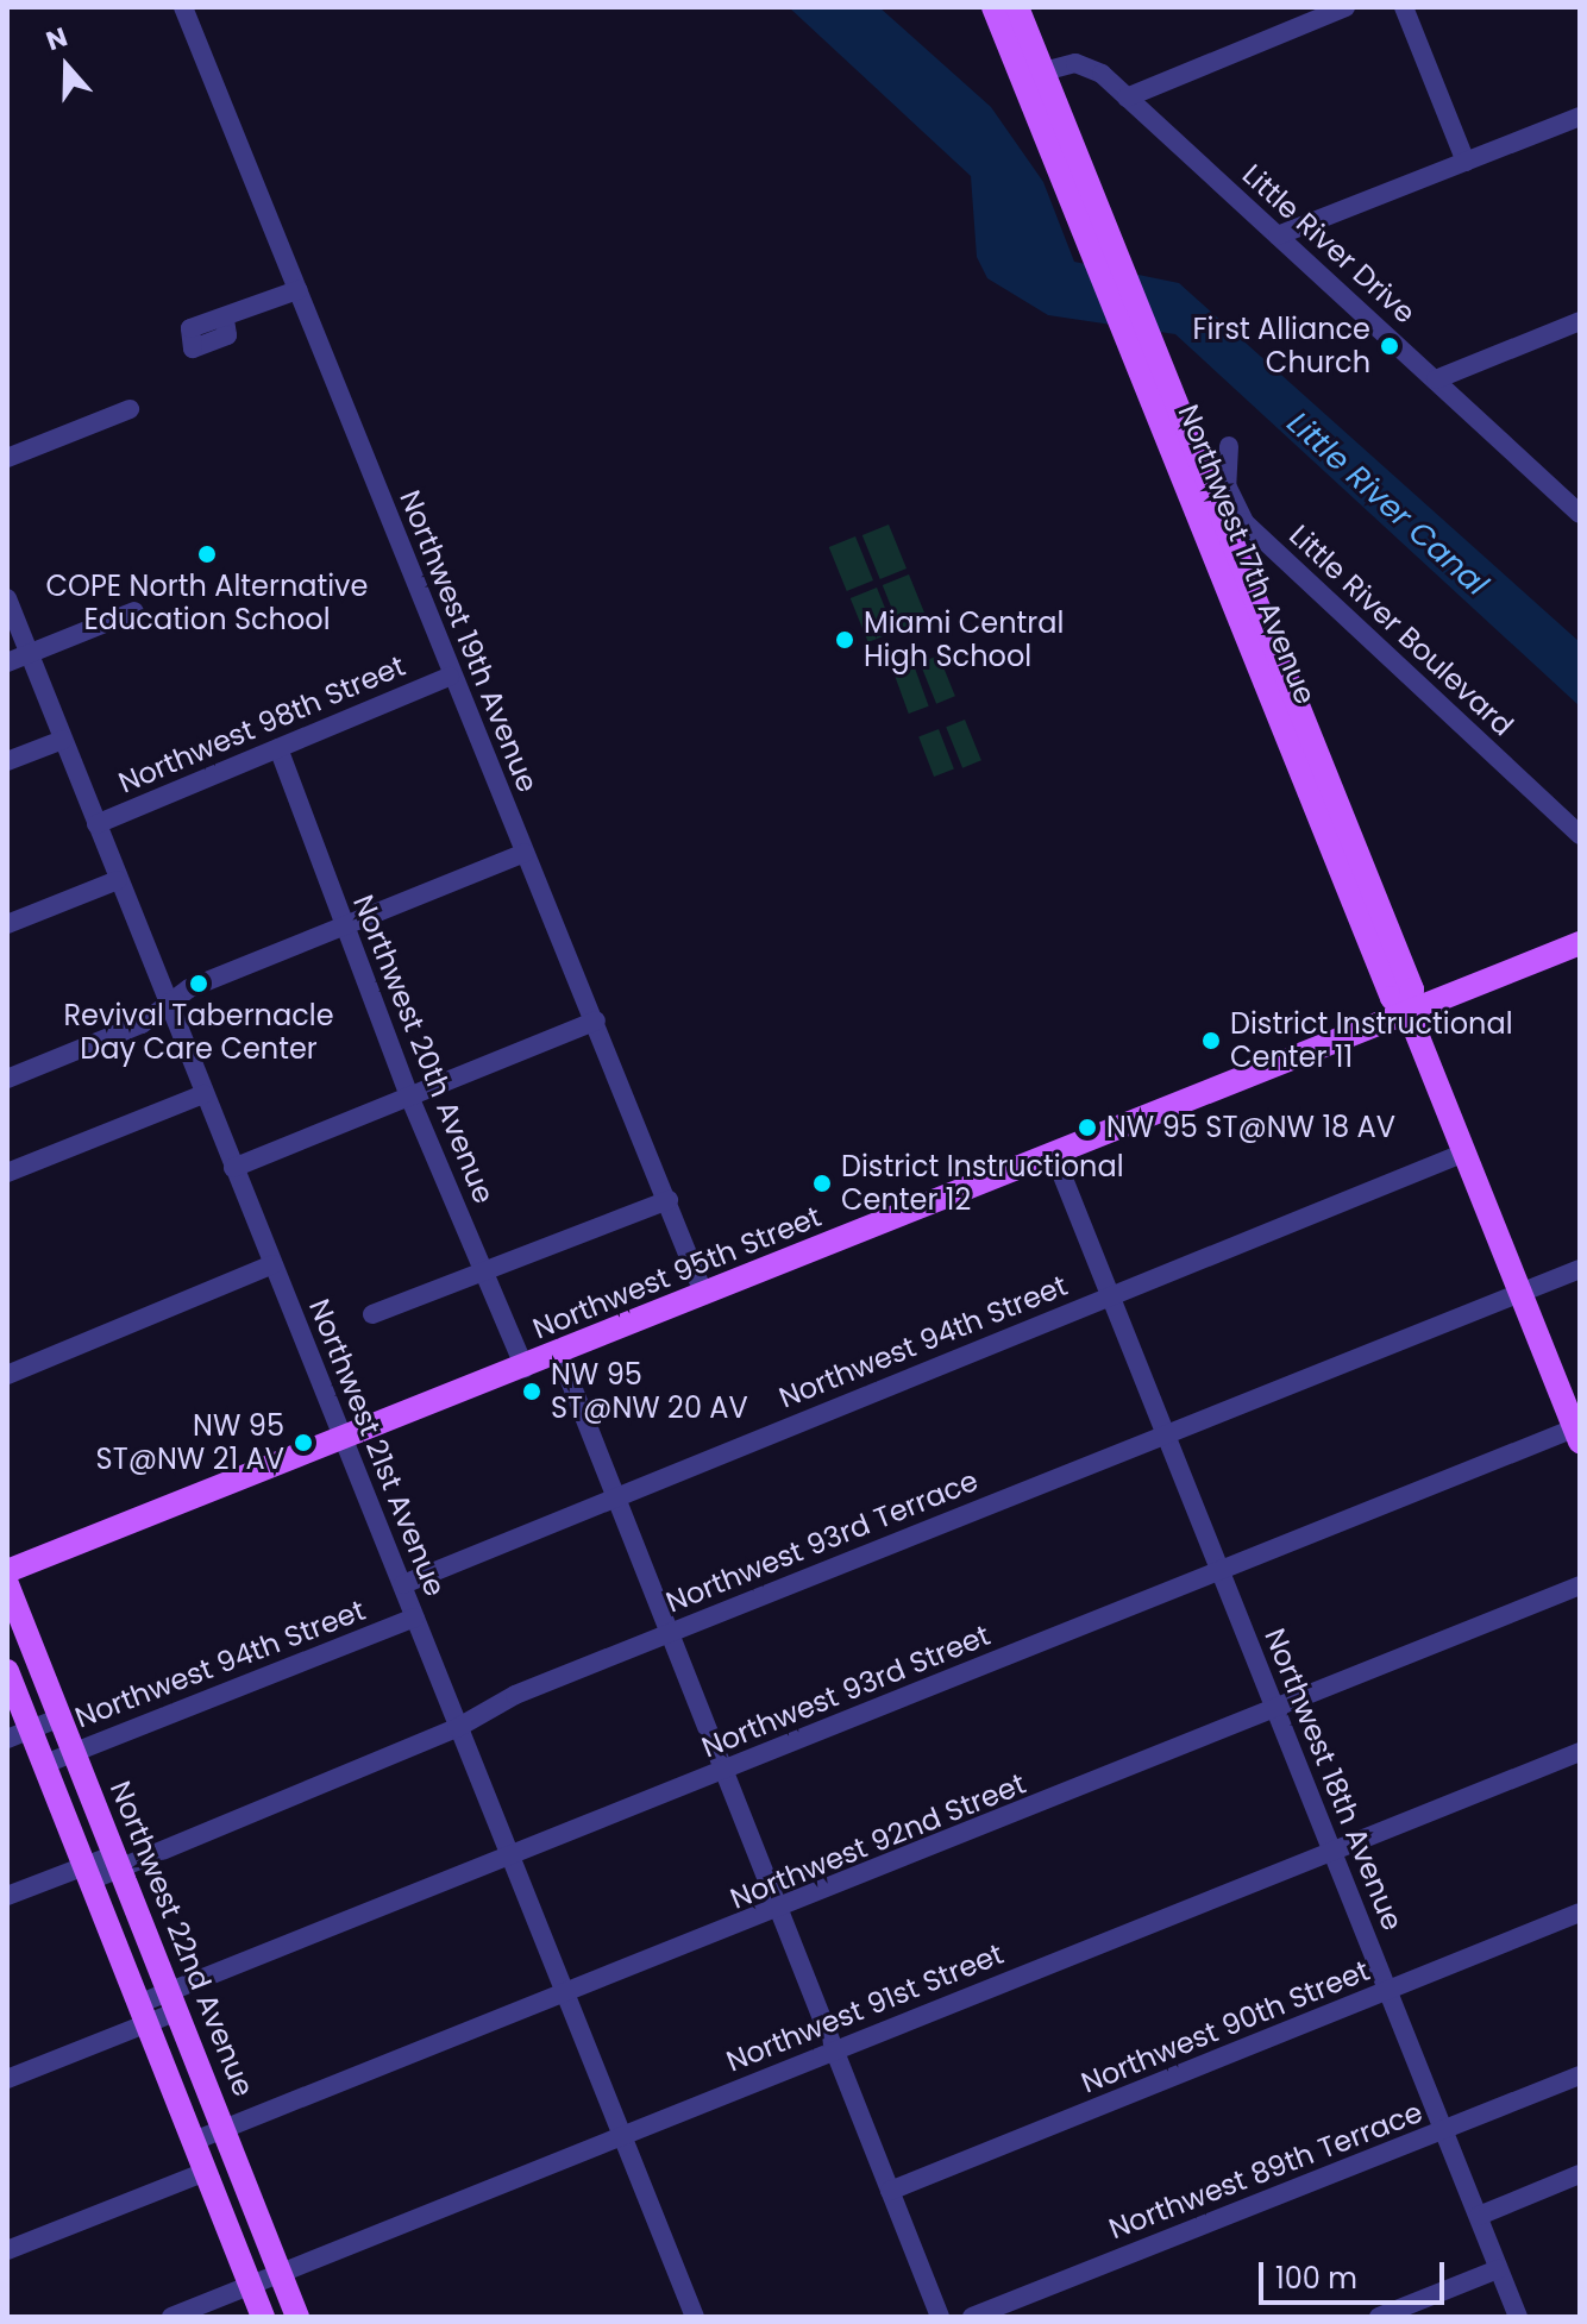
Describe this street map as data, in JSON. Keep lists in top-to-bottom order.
{
  "streets": {
    "main road": ["Northwest 17th Avenue", "Northwest 95th Street", "Northwest 22nd Avenue"],
    "street": [
      "Little River Drive",
      "Little River Boulevard",
      "Northwest 19th Avenue",
      "Northwest 98th Street",
      "Northwest 20th Avenue",
      "Northwest 94th Street",
      "Northwest 21st Avenue",
      "Northwest 93rd Terrace",
      "Northwest 93rd Street",
      "Northwest 18th Avenue",
      "Northwest 92nd Street",
      "Northwest 91st Street",
      "Northwest 90th Street",
      "Northwest 89th Terrace"
    ]
  },
  "crossings": [
    ["Little River Drive", "Northwest 17th Avenue"],
    ["Northwest 17th Avenue", "Northwest 95th Street"],
    ["Northwest 17th Avenue", "Northwest 94th Street"],
    ["Northwest 17th Avenue", "Northwest 93rd Terrace"],
    ["Northwest 17th Avenue", "Northwest 93rd Street"],
    ["Northwest 19th Avenue", "Northwest 98th Street"],
    ["Northwest 19th Avenue", "Northwest 95th Street"],
    ["Northwest 98th Street", "Northwest 20th Avenue"],
    ["Northwest 98th Street", "Northwest 21st Avenue"],
    ["Northwest 20th Avenue", "Northwest 95th Street"],
    ["Northwest 95th Street", "Northwest 21st Avenue"],
    ["Northwest 95th Street", "Northwest 18th Avenue"],
    ["Northwest 94th Street", "Northwest 21st Avenue"],
    ["Northwest 94th Street", "Northwest 18th Avenue"],
    ["Northwest 94th Street", "Northwest 22nd Avenue"],
    ["Northwest 21st Avenue", "Northwest 93rd Terrace"],
    ["Northwest 21st Avenue", "Northwest 93rd Street"],
    ["Northwest 21st Avenue", "Northwest 92nd Street"],
    ["Northwest 21st Avenue", "Northwest 91st Street"],
    ["Northwest 93rd Terrace", "Northwest 18th Avenue"],
    ["Northwest 93rd Terrace", "Northwest 22nd Avenue"],
    ["Northwest 93rd Street", "Northwest 18th Avenue"],
    ["Northwest 93rd Street", "Northwest 22nd Avenue"],
    ["Northwest 18th Avenue", "Northwest 92nd Street"],
    ["Northwest 18th Avenue", "Northwest 91st Street"],
    ["Northwest 18th Avenue", "Northwest 90th Street"],
    ["Northwest 18th Avenue", "Northwest 89th Terrace"],
    ["Northwest 92nd Street", "Northwest 22nd Avenue"],
    ["Northwest 22nd Avenue", "Northwest 91st Street"]
  ],
  "water": ["Little River Canal"],
  "places": [
    "First Alliance Church",
    "COPE North Alternative Education School",
    "Miami Central High School",
    "Revival Tabernacle Day Care Center",
    "District Instructional Center 11",
    "NW 95 ST@NW 18 AV",
    "District Instructional Center 12",
    "NW 95 ST@NW 20 AV",
    "NW 95 ST@NW 21 AV"
  ],
  "scale_bar": "100 m",
  "north": "top"
}
